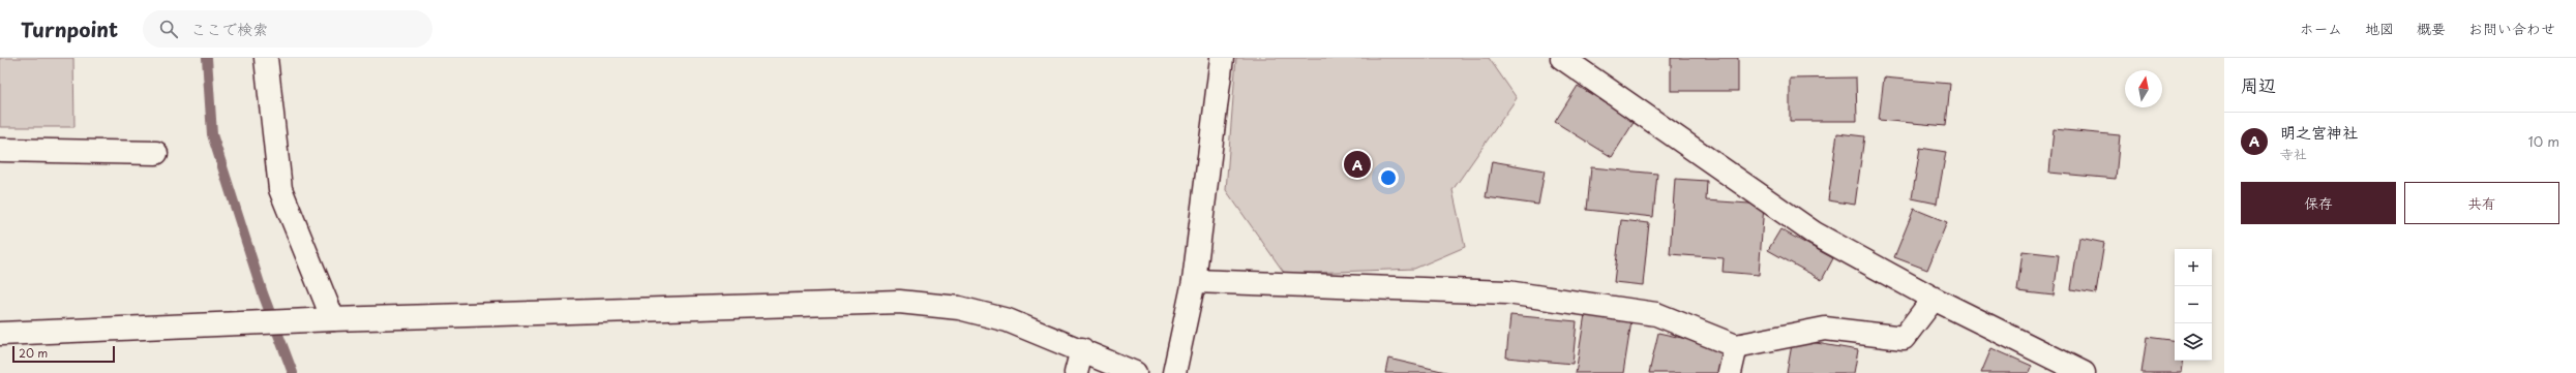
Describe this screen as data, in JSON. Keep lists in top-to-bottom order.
{
  "scale_bar": "20 m",
  "north": "top",
  "page": {
    "header": "Turnpoint",
    "search": "ここで検索",
    "nav": [
      "ホーム",
      "地図",
      "概要",
      "お問い合わせ"
    ],
    "heading": "周辺",
    "list": [
      {
        "mark": "A",
        "name": "明之宮神社",
        "note": "寺社",
        "value": "10 m"
      }
    ],
    "pins": "A",
    "buttons": ["保存", "共有"],
    "map_buttons": ["+", "−"],
    "scale": "20 m"
  }
}
